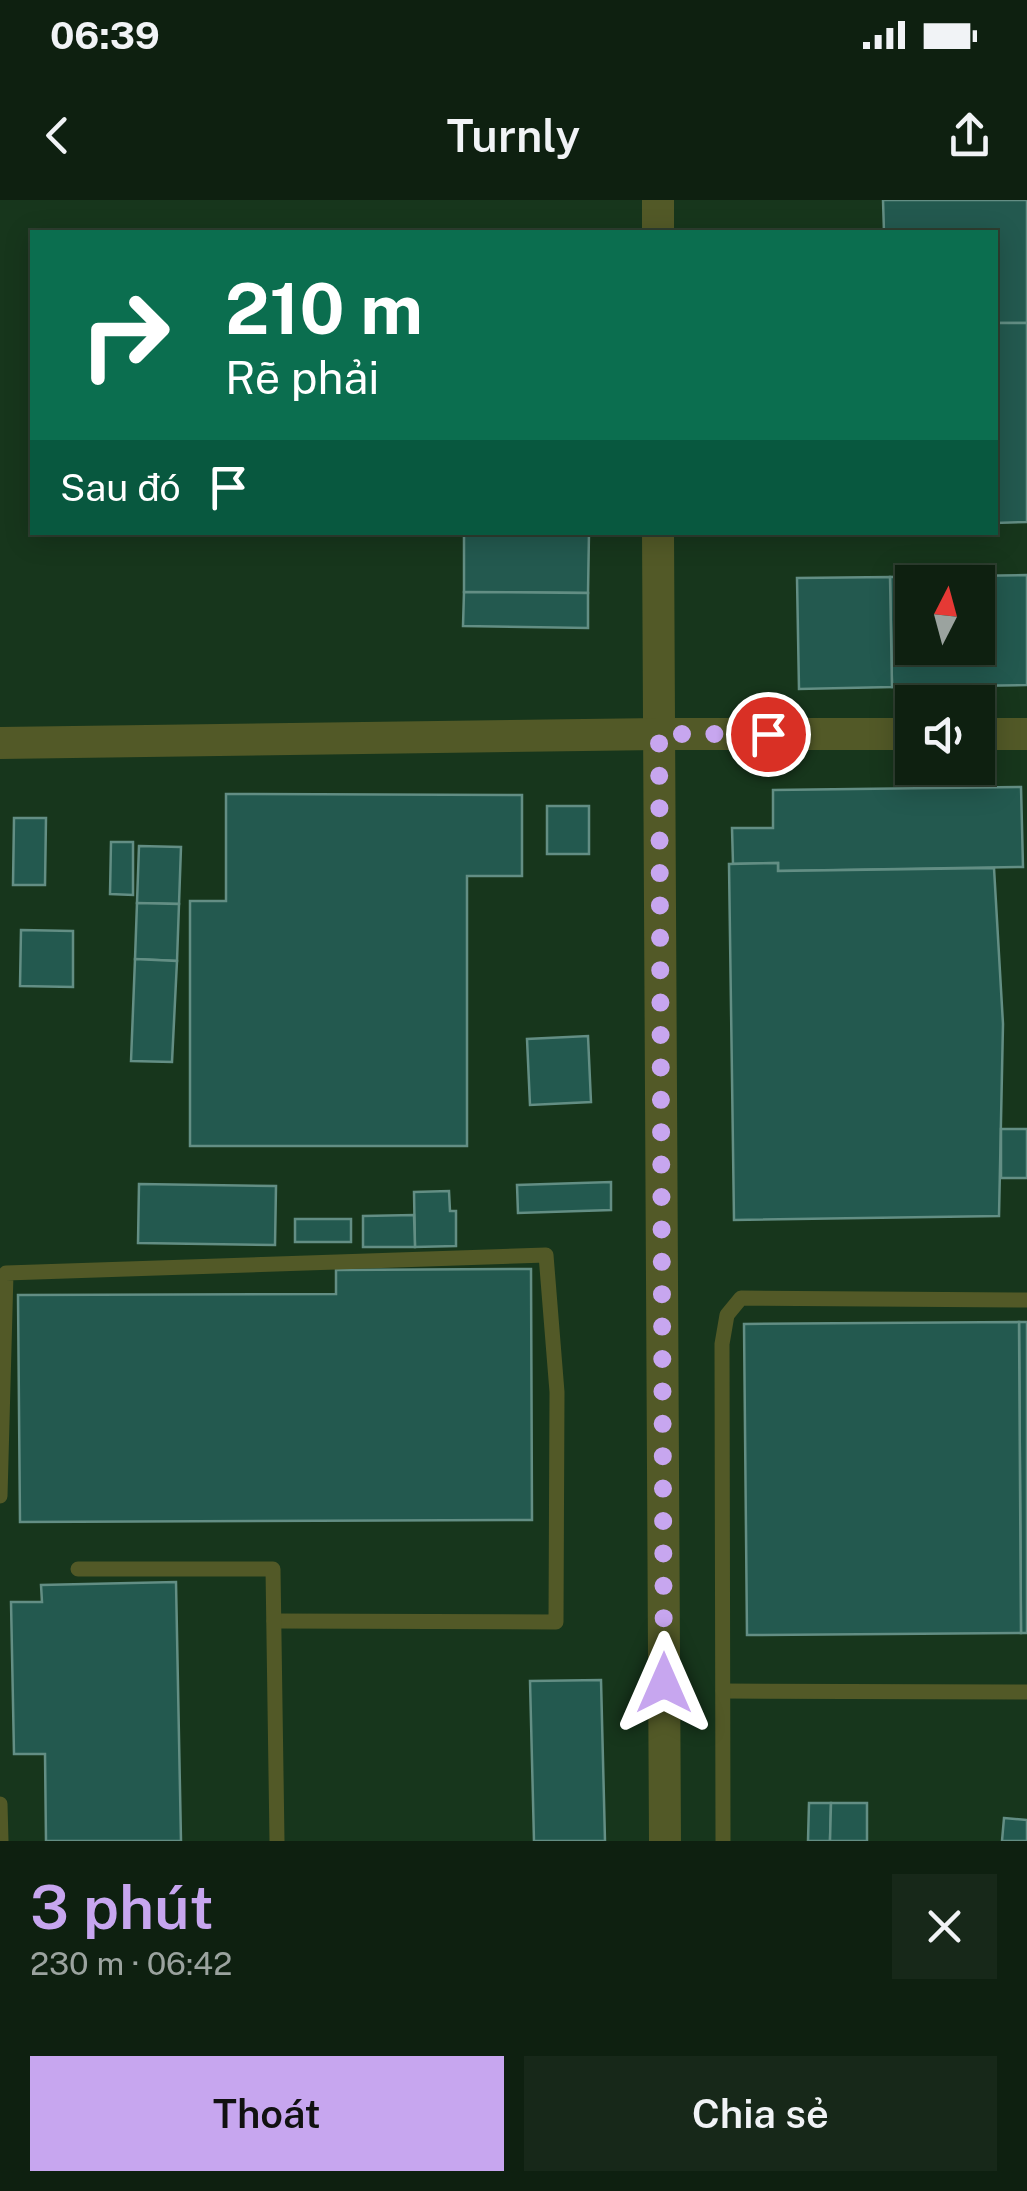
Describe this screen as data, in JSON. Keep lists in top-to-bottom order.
{
  "north": "top",
  "page": {
    "status": "06:39",
    "header": "Turnly",
    "turn": ["210 m", "Rẽ phải"],
    "then": "Sau đó",
    "heading": ["3 phút", "230 m · 06:42"],
    "buttons": ["Thoát", "Chia sẻ"]
  }
}
